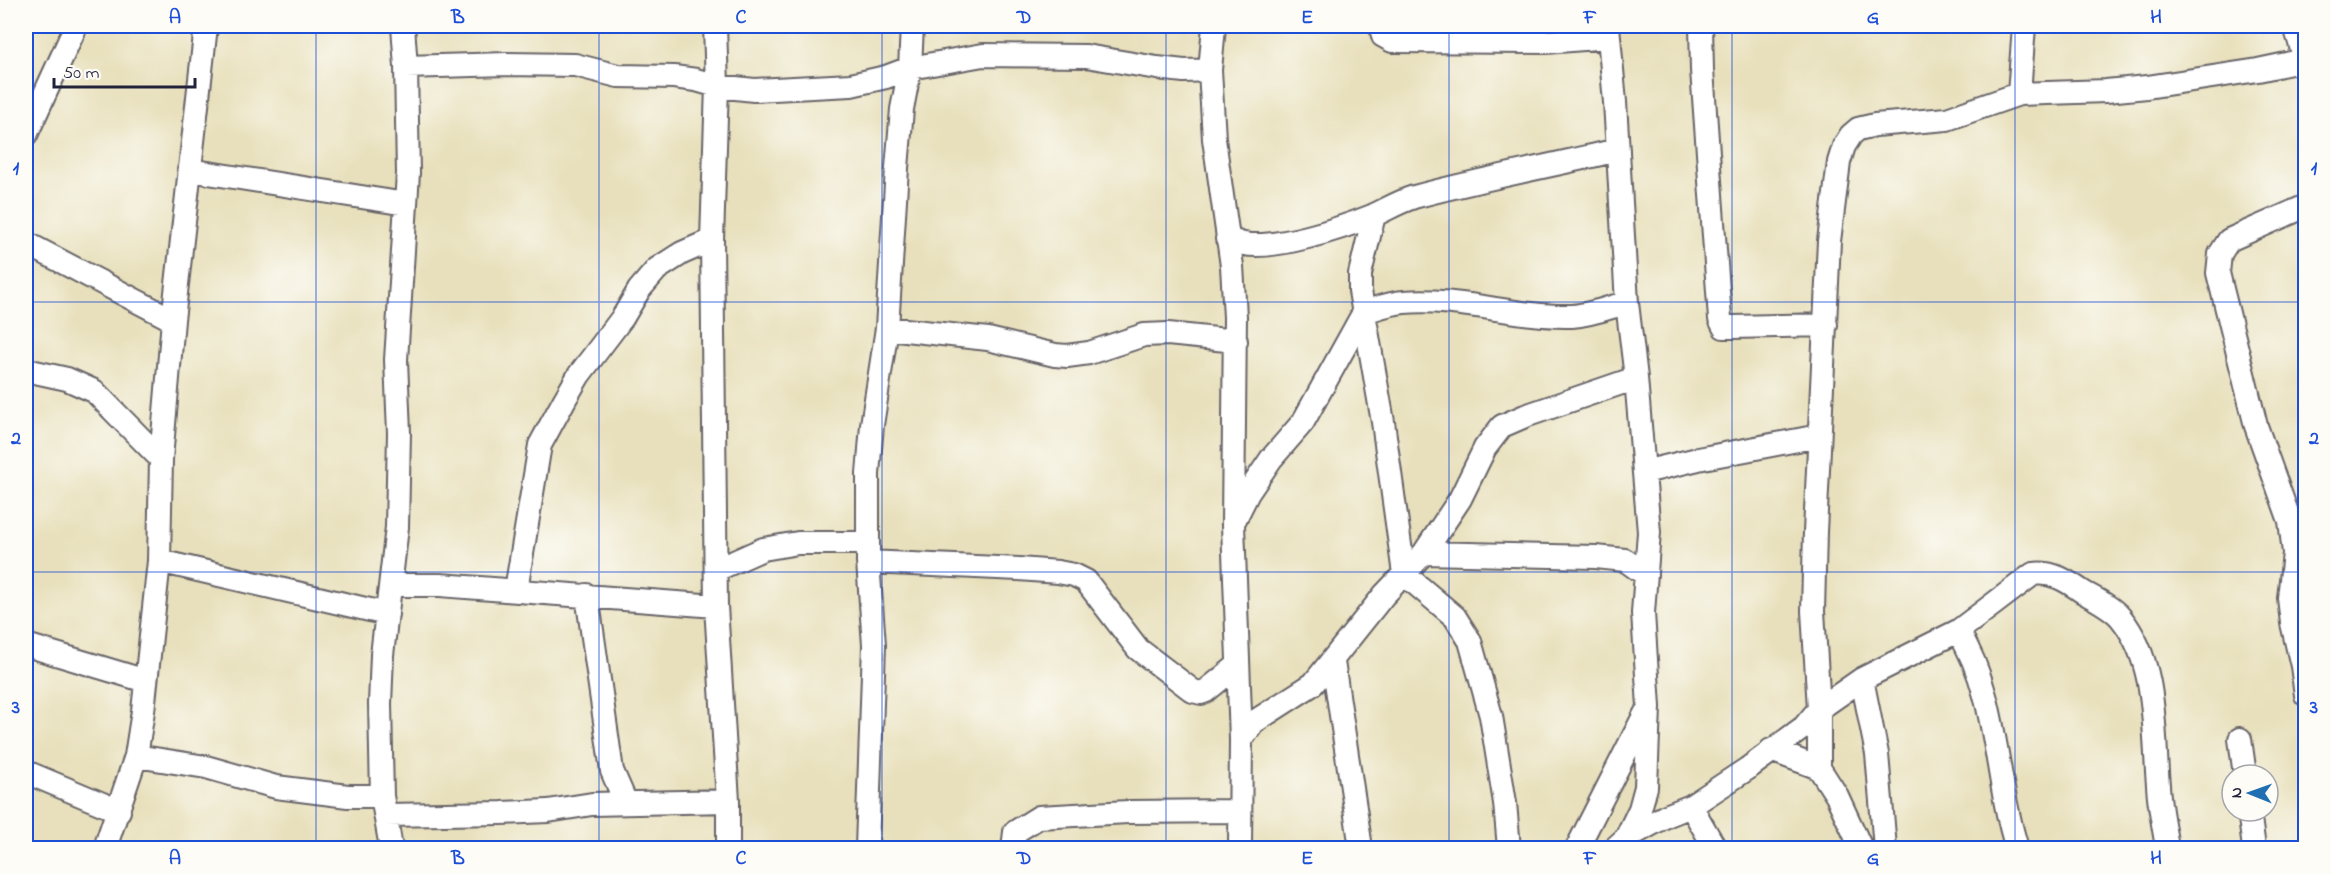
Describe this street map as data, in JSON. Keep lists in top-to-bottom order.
{
  "scale_bar": "50 m",
  "north": "left",
  "grid": {
    "columns": [
      "A",
      "B",
      "C",
      "D",
      "E",
      "F",
      "G",
      "H"
    ],
    "rows": ["1", "2", "3"]
  }
}
